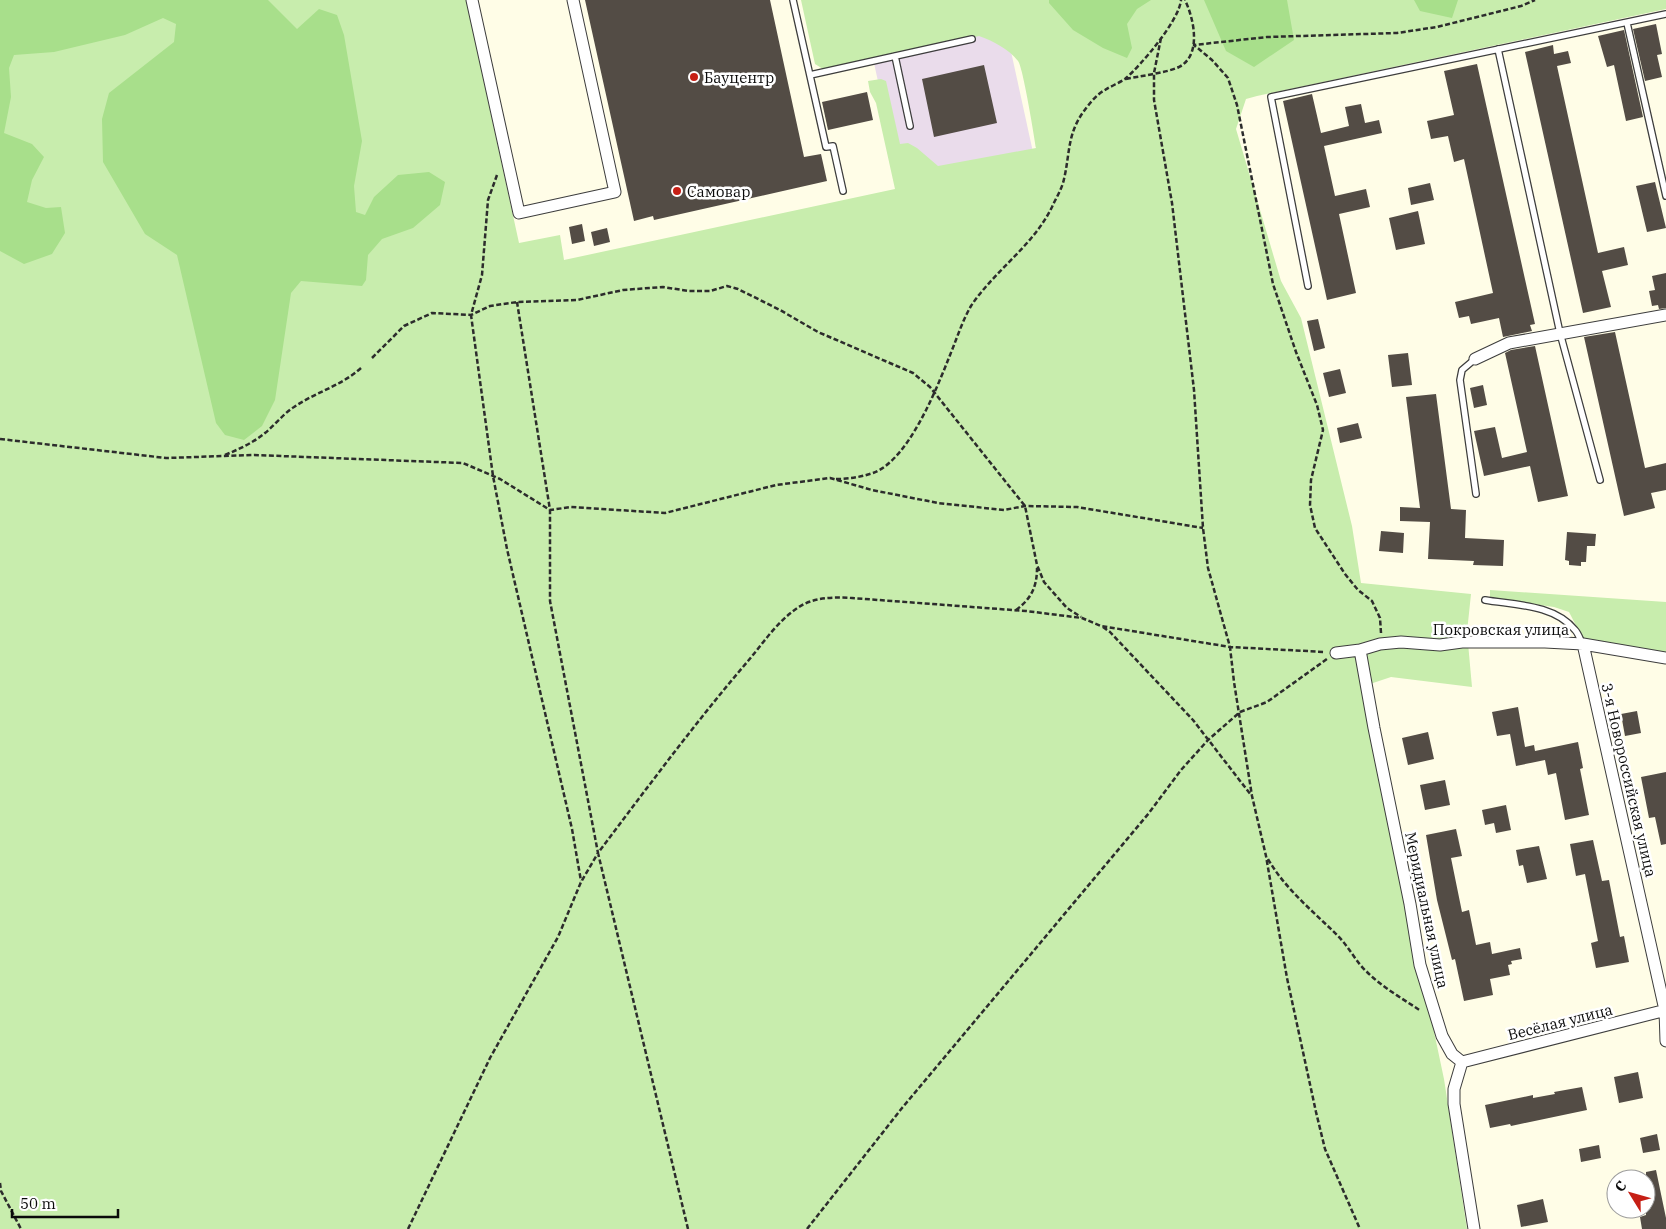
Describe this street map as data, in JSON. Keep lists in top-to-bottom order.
{
  "streets": {
    "street": [
      "Покровская улица",
      "3-я Новороссийская улица",
      "Меридиальная улица",
      "Весёлая улица"
    ]
  },
  "crossings": [
    ["Покровская улица", "3-я Новороссийская улица"],
    ["Покровская улица", "Меридиальная улица"],
    ["3-я Новороссийская улица", "Весёлая улица"],
    ["Меридиальная улица", "Весёлая улица"]
  ],
  "places": ["Бауцентр", "Самовар"],
  "scale_bar": "50 m",
  "north": "top left"
}
